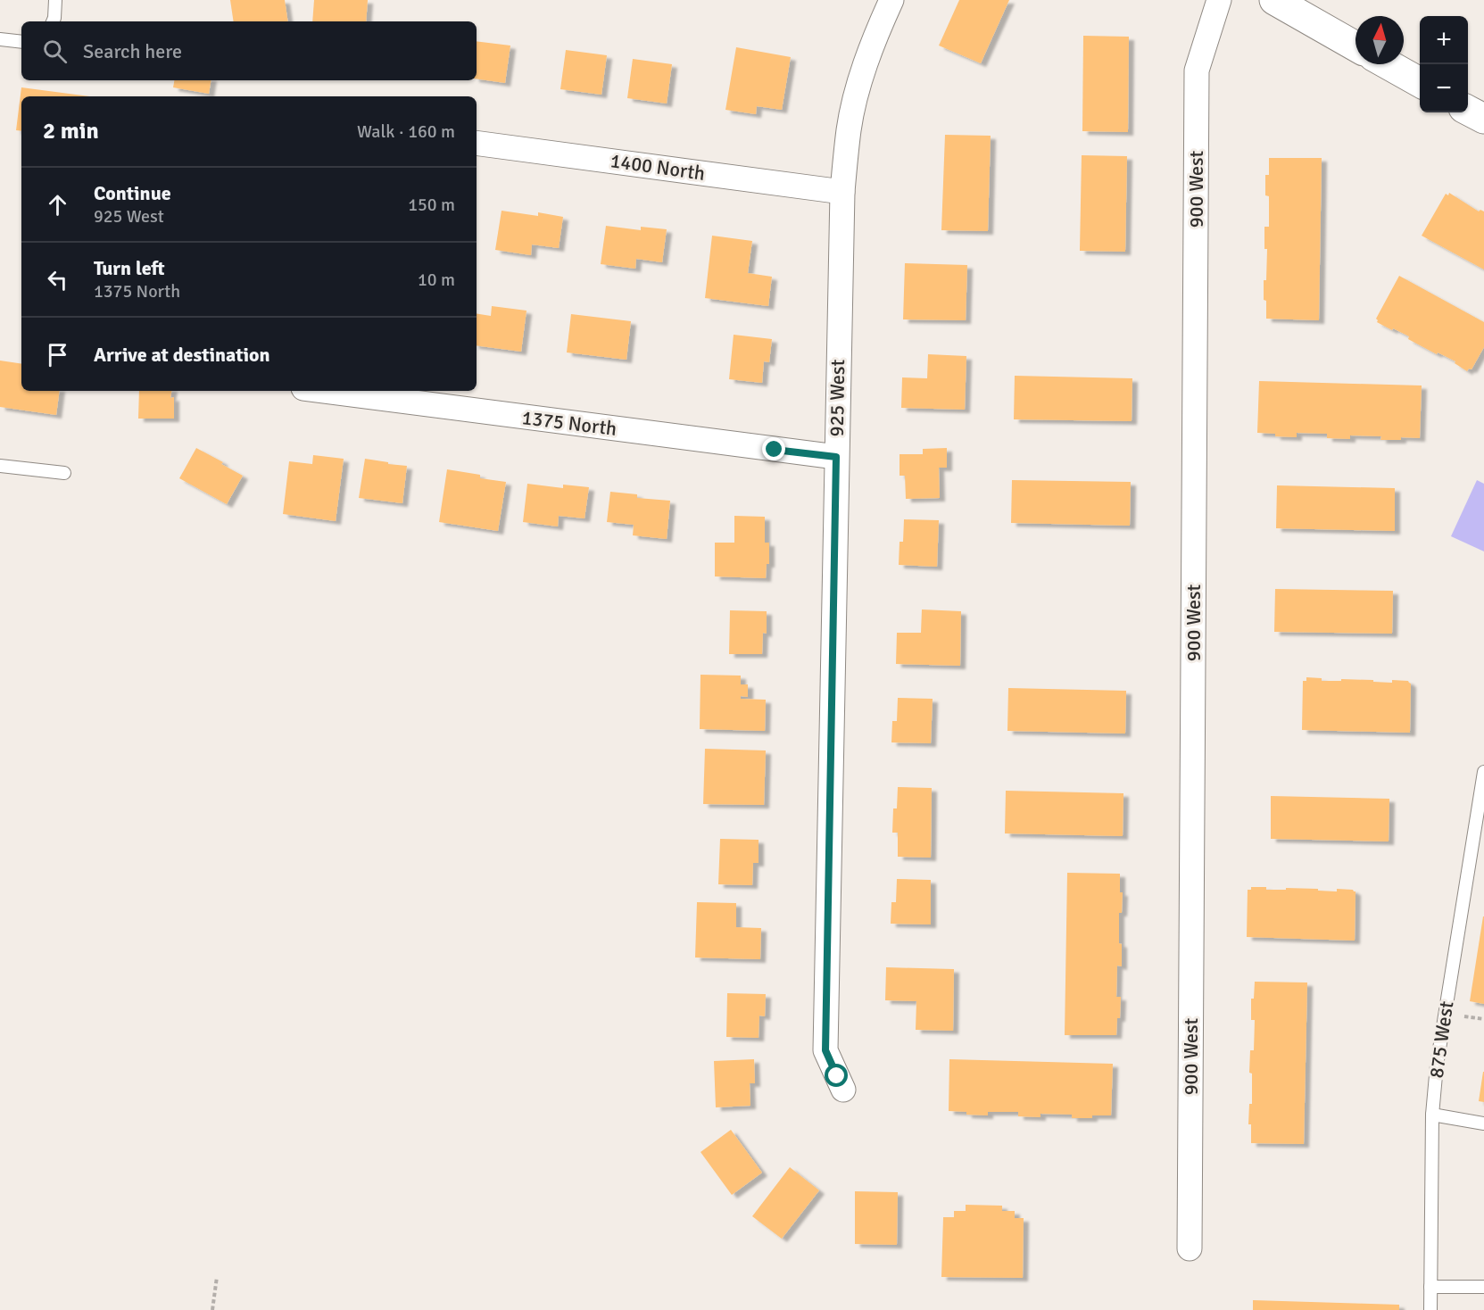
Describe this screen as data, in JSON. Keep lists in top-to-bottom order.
{
  "streets": {
    "street": [
      "1400 North",
      "900 West",
      "925 West",
      "1375 North"
    ],
    "lane": ["875 West"]
  },
  "crossings": [
    ["1400 North", "925 West"],
    ["925 West", "1375 North"]
  ],
  "north": "top",
  "page": {
    "map_buttons": ["+", "−"],
    "search": "Search here",
    "heading": ["2 min", "Walk · 160 m"],
    "list": [
      ["Continue", "925 West", "150 m"],
      ["Turn left", "1375 North", "10 m"],
      "Arrive at destination"
    ]
  }
}
